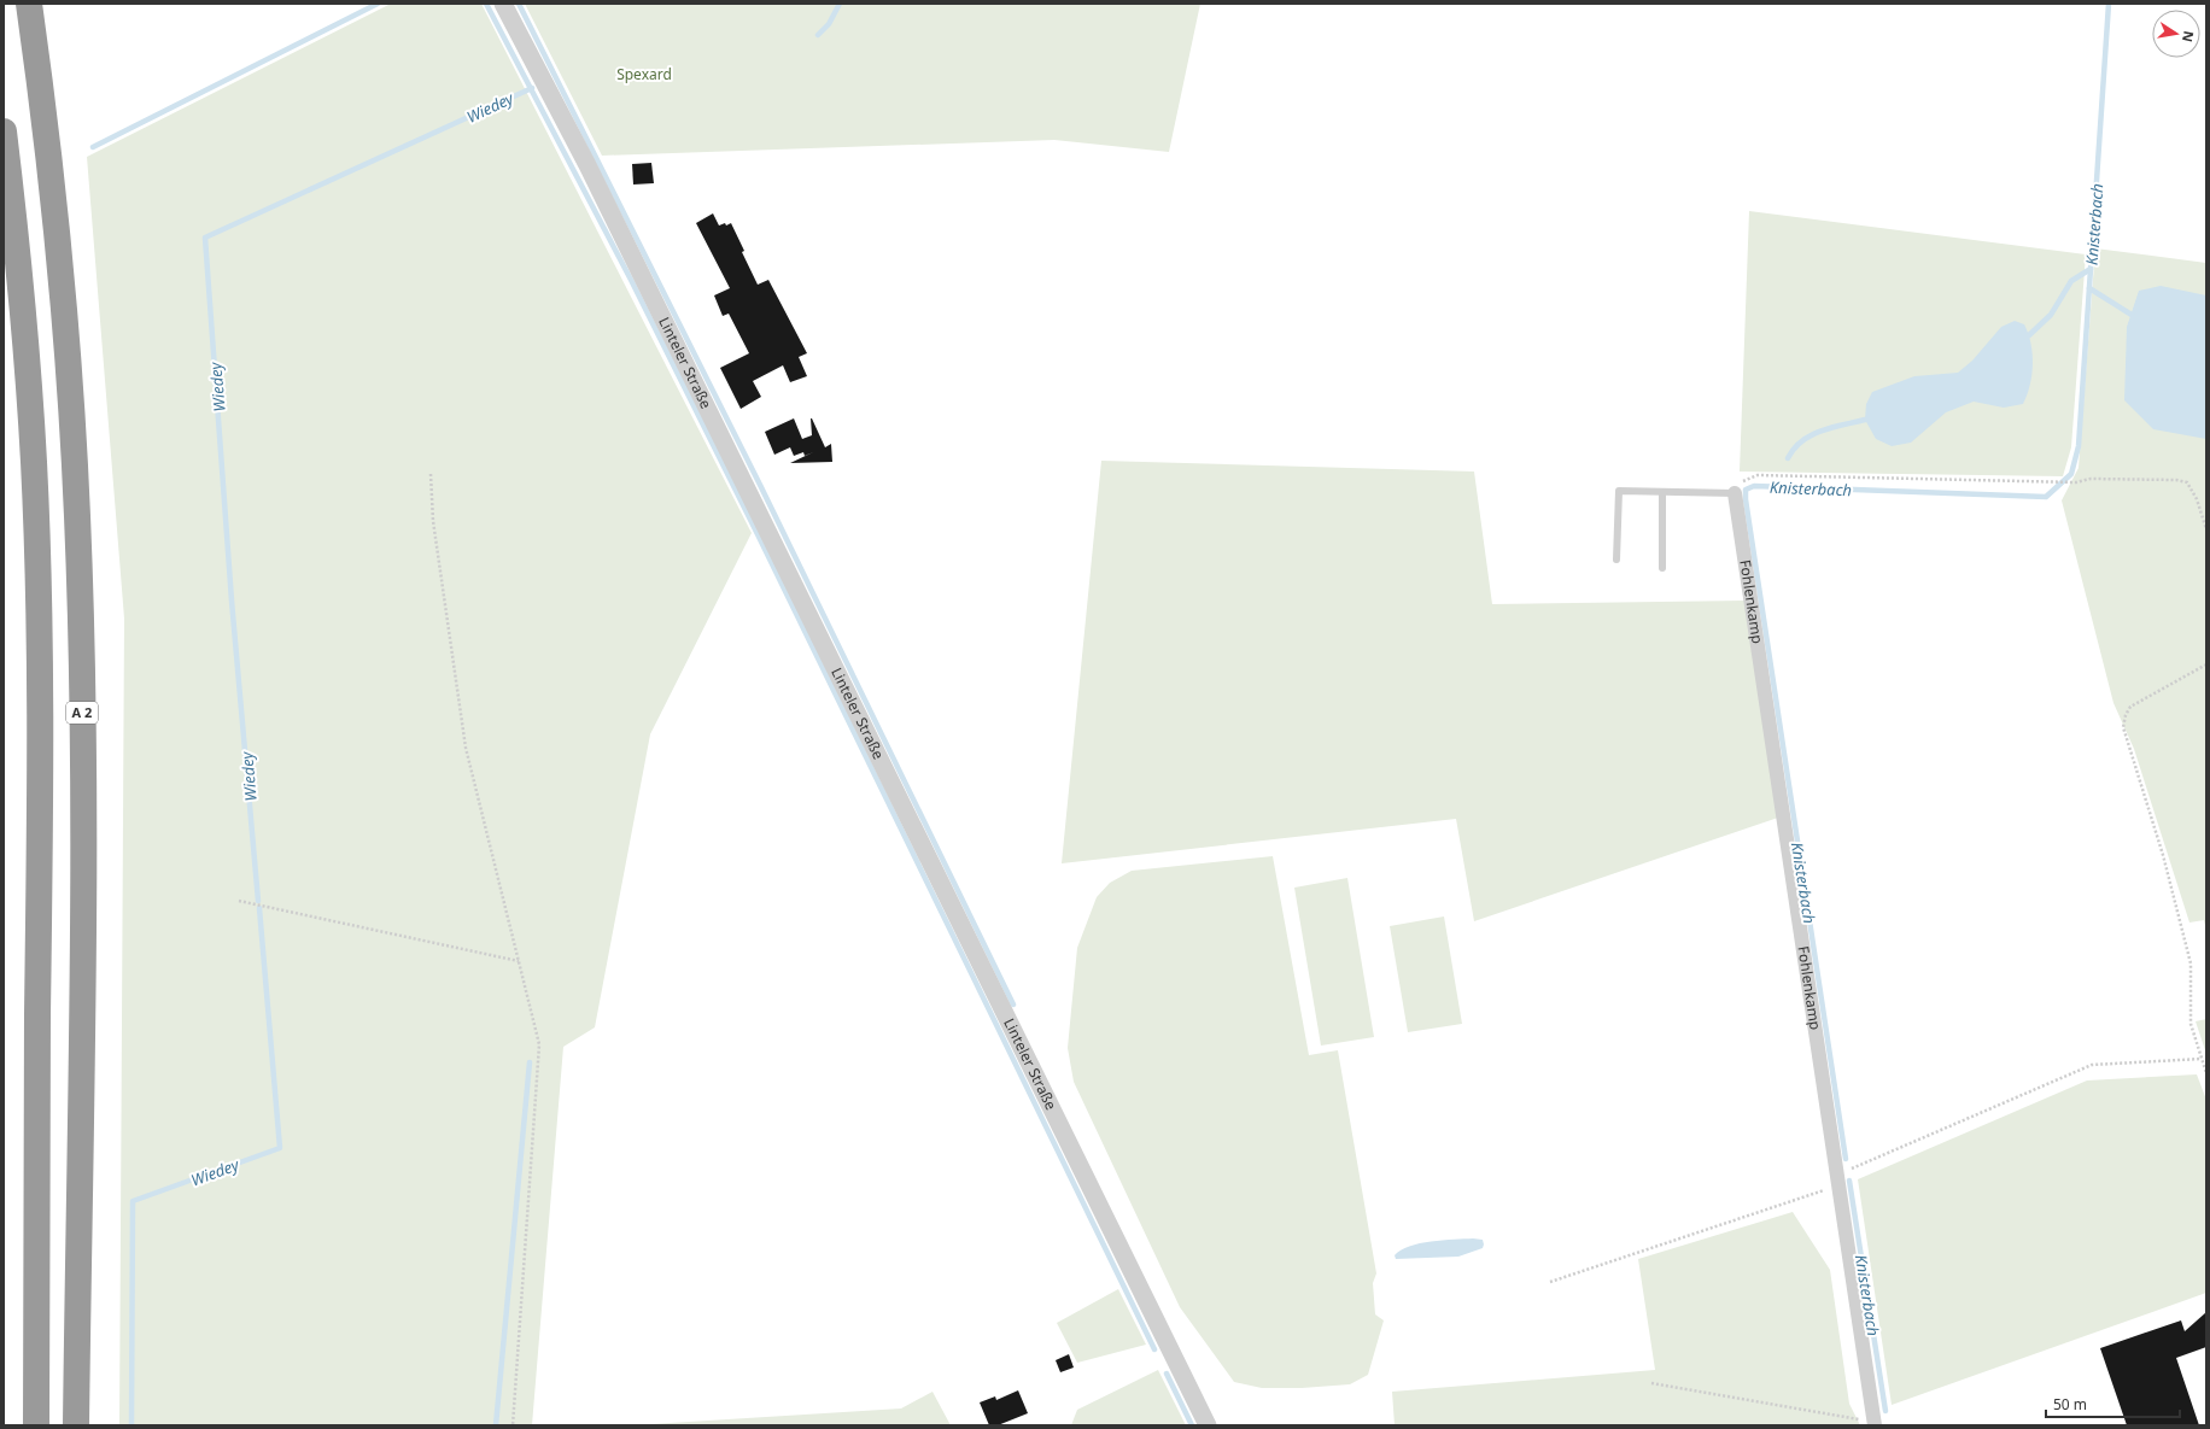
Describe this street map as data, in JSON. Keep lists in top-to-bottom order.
{
  "streets": {
    "highway": ["A 2"],
    "street": ["Linteler Straße", "Fohlenkamp"]
  },
  "water": ["Wiedey", "Knisterbach"],
  "parks": ["Spexard"],
  "scale_bar": "50 m",
  "north": "right"
}
